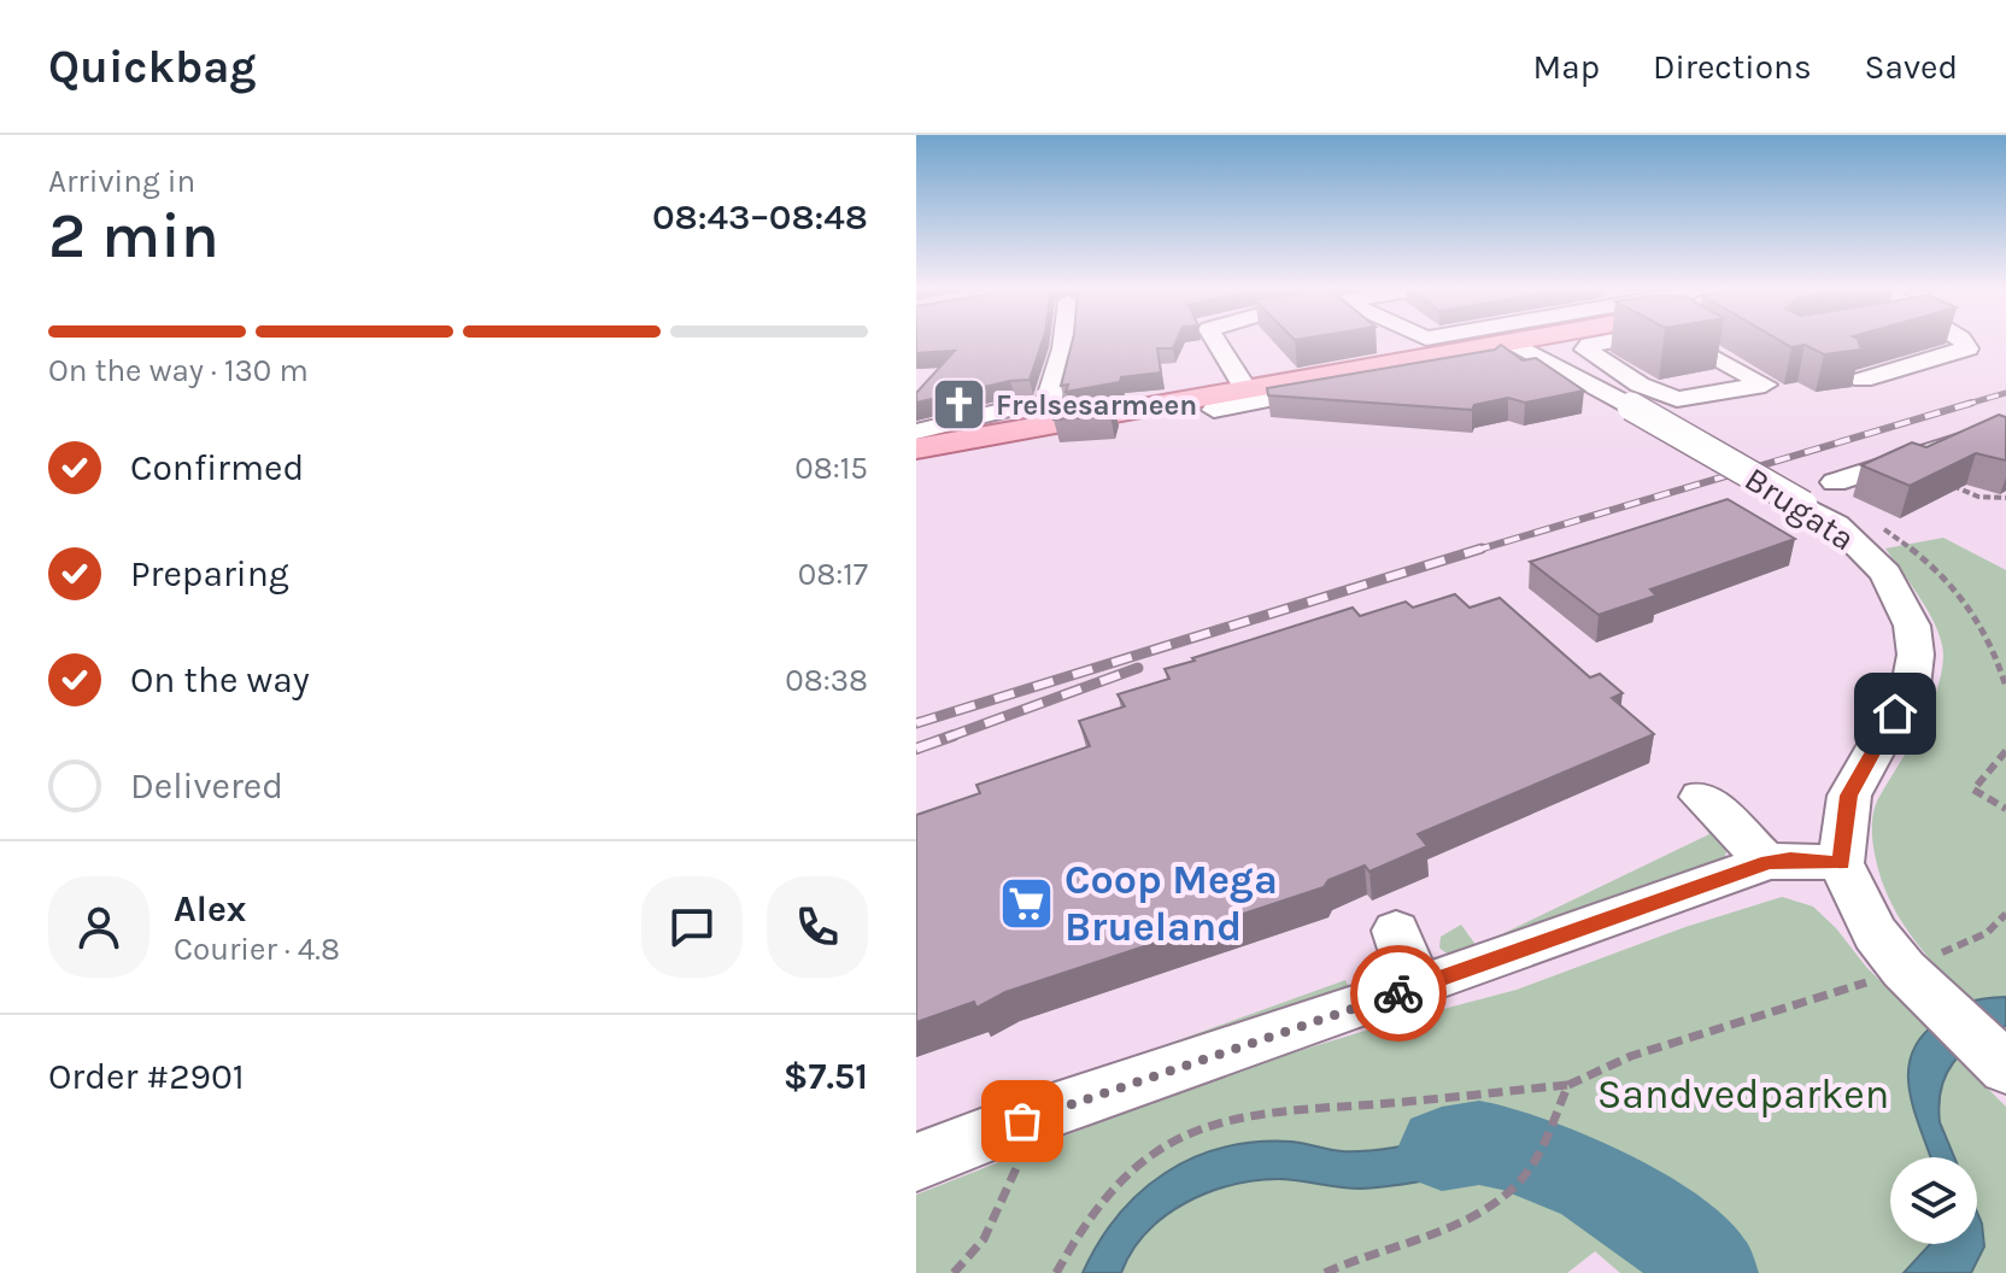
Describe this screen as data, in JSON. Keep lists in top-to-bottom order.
{
  "streets": {
    "street": ["Brugata"]
  },
  "parks": ["Sandvedparken"],
  "places": {
    "church": ["Frelsesarmeen"],
    "supermarket": ["Coop Mega Brueland"]
  },
  "page": {
    "header": "Quickbag",
    "nav": ["Map", "Directions", "Saved"],
    "heading": ["2 min", "Arriving in", "08:43–08:48"],
    "panel": [
      "Alex",
      "Courier · 4.8",
      "Order #2901",
      "$7.51"
    ],
    "bar": "On the way · 130 m",
    "list": [
      ["Confirmed", "08:15"],
      ["Preparing", "08:17"],
      ["On the way", "08:38"],
      "Delivered"
    ]
  }
}
